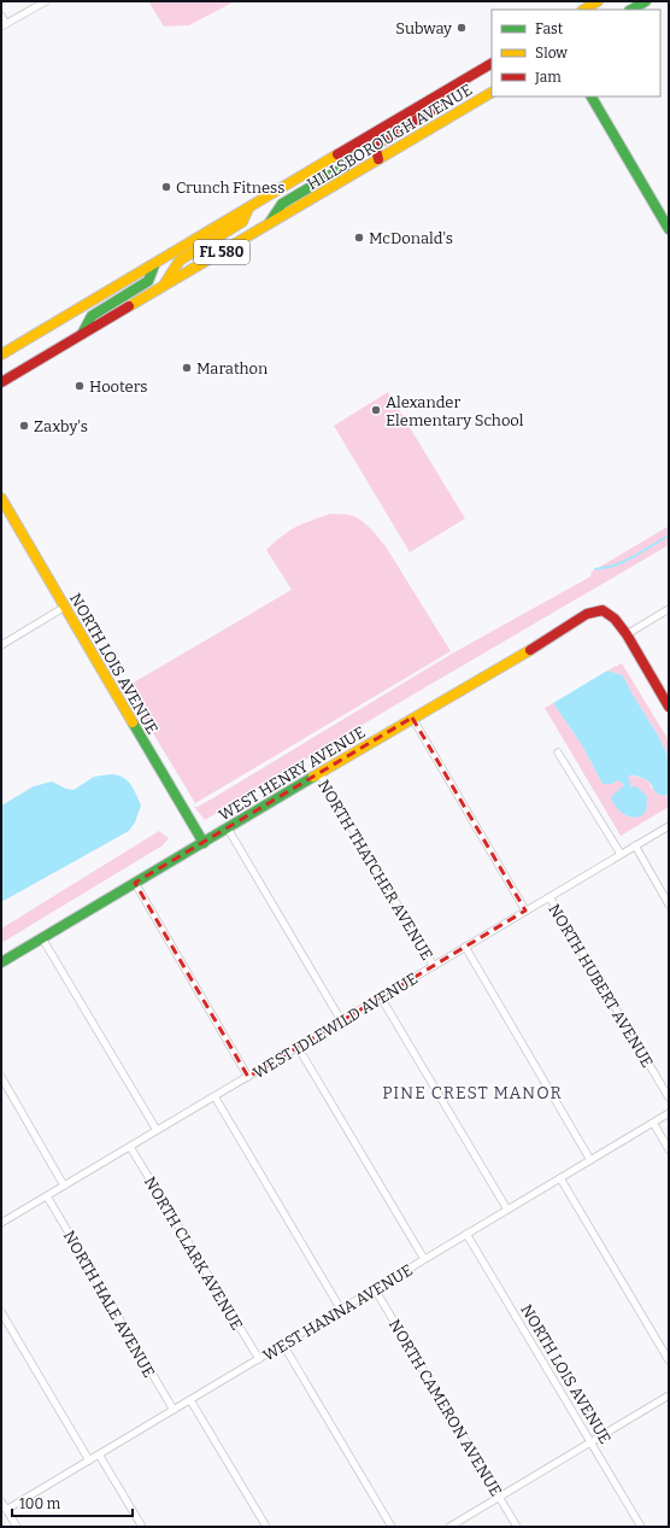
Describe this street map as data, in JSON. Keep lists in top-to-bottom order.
{
  "streets": {
    "main road": [
      "HILLSBOROUGH AVENUE",
      "FL 580",
      "NORTH LOIS AVENUE",
      "WEST HENRY AVENUE"
    ],
    "street": [
      "NORTH THATCHER AVENUE",
      "NORTH HUBERT AVENUE",
      "WEST IDLEWILD AVENUE",
      "NORTH CLARK AVENUE",
      "NORTH HALE AVENUE",
      "WEST HANNA AVENUE",
      "NORTH CAMERON AVENUE"
    ]
  },
  "crossings": [
    ["NORTH LOIS AVENUE", "WEST HENRY AVENUE"],
    ["NORTH LOIS AVENUE", "WEST HANNA AVENUE"],
    ["WEST HENRY AVENUE", "NORTH THATCHER AVENUE"],
    ["WEST HENRY AVENUE", "NORTH HUBERT AVENUE"],
    ["NORTH THATCHER AVENUE", "WEST IDLEWILD AVENUE"],
    ["NORTH HUBERT AVENUE", "WEST IDLEWILD AVENUE"],
    ["WEST IDLEWILD AVENUE", "NORTH CLARK AVENUE"],
    ["WEST IDLEWILD AVENUE", "NORTH HALE AVENUE"],
    ["NORTH CLARK AVENUE", "WEST HANNA AVENUE"],
    ["NORTH HALE AVENUE", "WEST HANNA AVENUE"],
    ["WEST HANNA AVENUE", "NORTH CAMERON AVENUE"]
  ],
  "districts": ["PINE CREST MANOR"],
  "places": [
    "Subway",
    "Crunch Fitness",
    "McDonald's",
    "Marathon",
    "Hooters",
    "Alexander Elementary School",
    "Zaxby's"
  ],
  "legend": ["Fast", "Slow", "Jam"],
  "scale_bar": "100 m"
}
